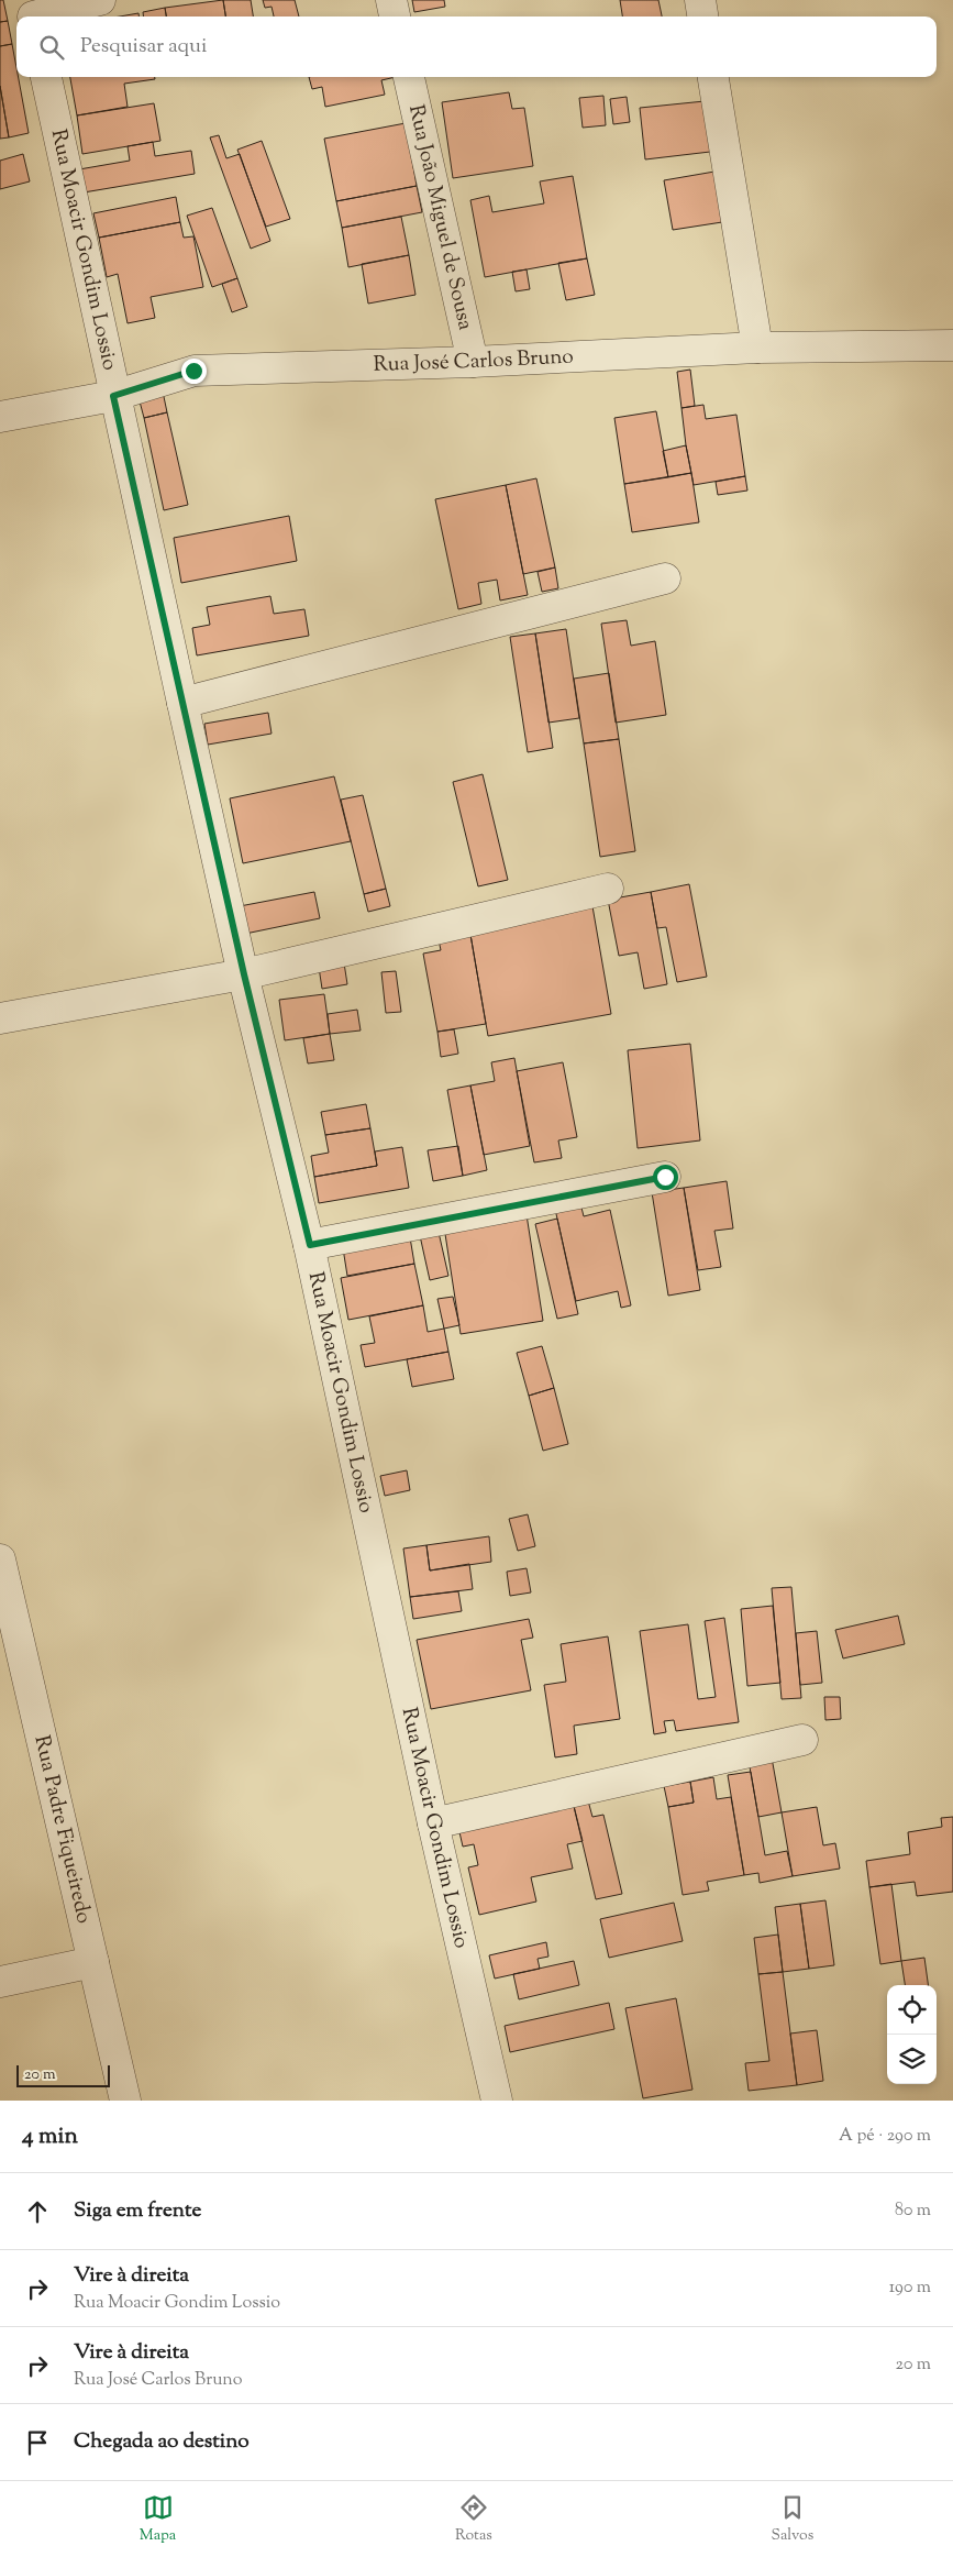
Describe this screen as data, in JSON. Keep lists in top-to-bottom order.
{
  "streets": {
    "street": [
      "Rua João Miguel de Sousa",
      "Rua Moacir Gondim Lossio",
      "Rua José Carlos Bruno",
      "Rua Padre Fiqueiredo"
    ]
  },
  "crossings": [
    ["Rua João Miguel de Sousa", "Rua José Carlos Bruno"],
    ["Rua Moacir Gondim Lossio", "Rua José Carlos Bruno"]
  ],
  "scale_bar": "20 m",
  "page": {
    "search": "Pesquisar aqui",
    "scale": "20 m",
    "heading": ["4 min", "A pé · 290 m"],
    "list": [
      ["Siga em frente", "80 m"],
      ["Vire à direita", "Rua Moacir Gondim Lossio", "190 m"],
      ["Vire à direita", "Rua José Carlos Bruno", "20 m"],
      "Chegada ao destino"
    ],
    "nav": ["Mapa", "Rotas", "Salvos"]
  }
}
